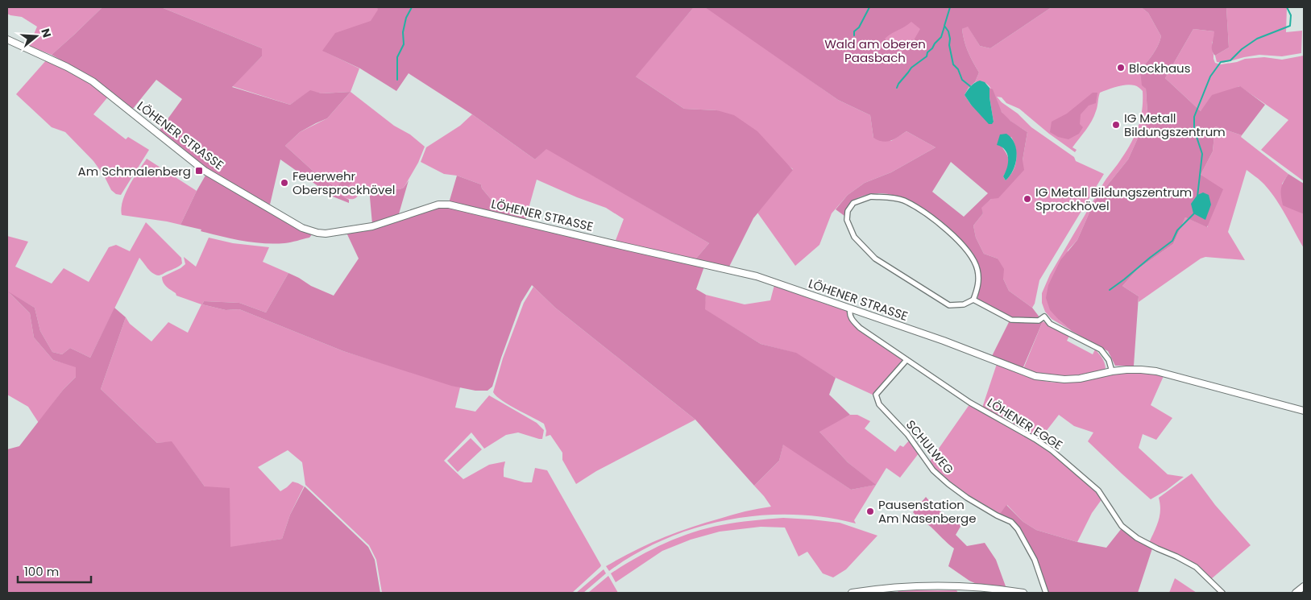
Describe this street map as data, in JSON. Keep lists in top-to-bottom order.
{
  "streets": {
    "street": ["LÖHENER STRASSE", "LÖHENER EGGE", "SCHULWEG"]
  },
  "crossings": [
    ["LÖHENER STRASSE", "LÖHENER EGGE"],
    ["LÖHENER EGGE", "SCHULWEG"]
  ],
  "parks": ["Wald am oberen Paasbach"],
  "places": {
    "other": [
      "Blockhaus",
      "IG Metall Bildungszentrum",
      "Feuerwehr Obersprockhövel",
      "IG Metall Bildungszentrum Sprockhövel",
      "Pausenstation Am Nasenberge"
    ],
    "transit": ["Am Schmalenberg"]
  },
  "scale_bar": "100 m",
  "north": "right"
}
